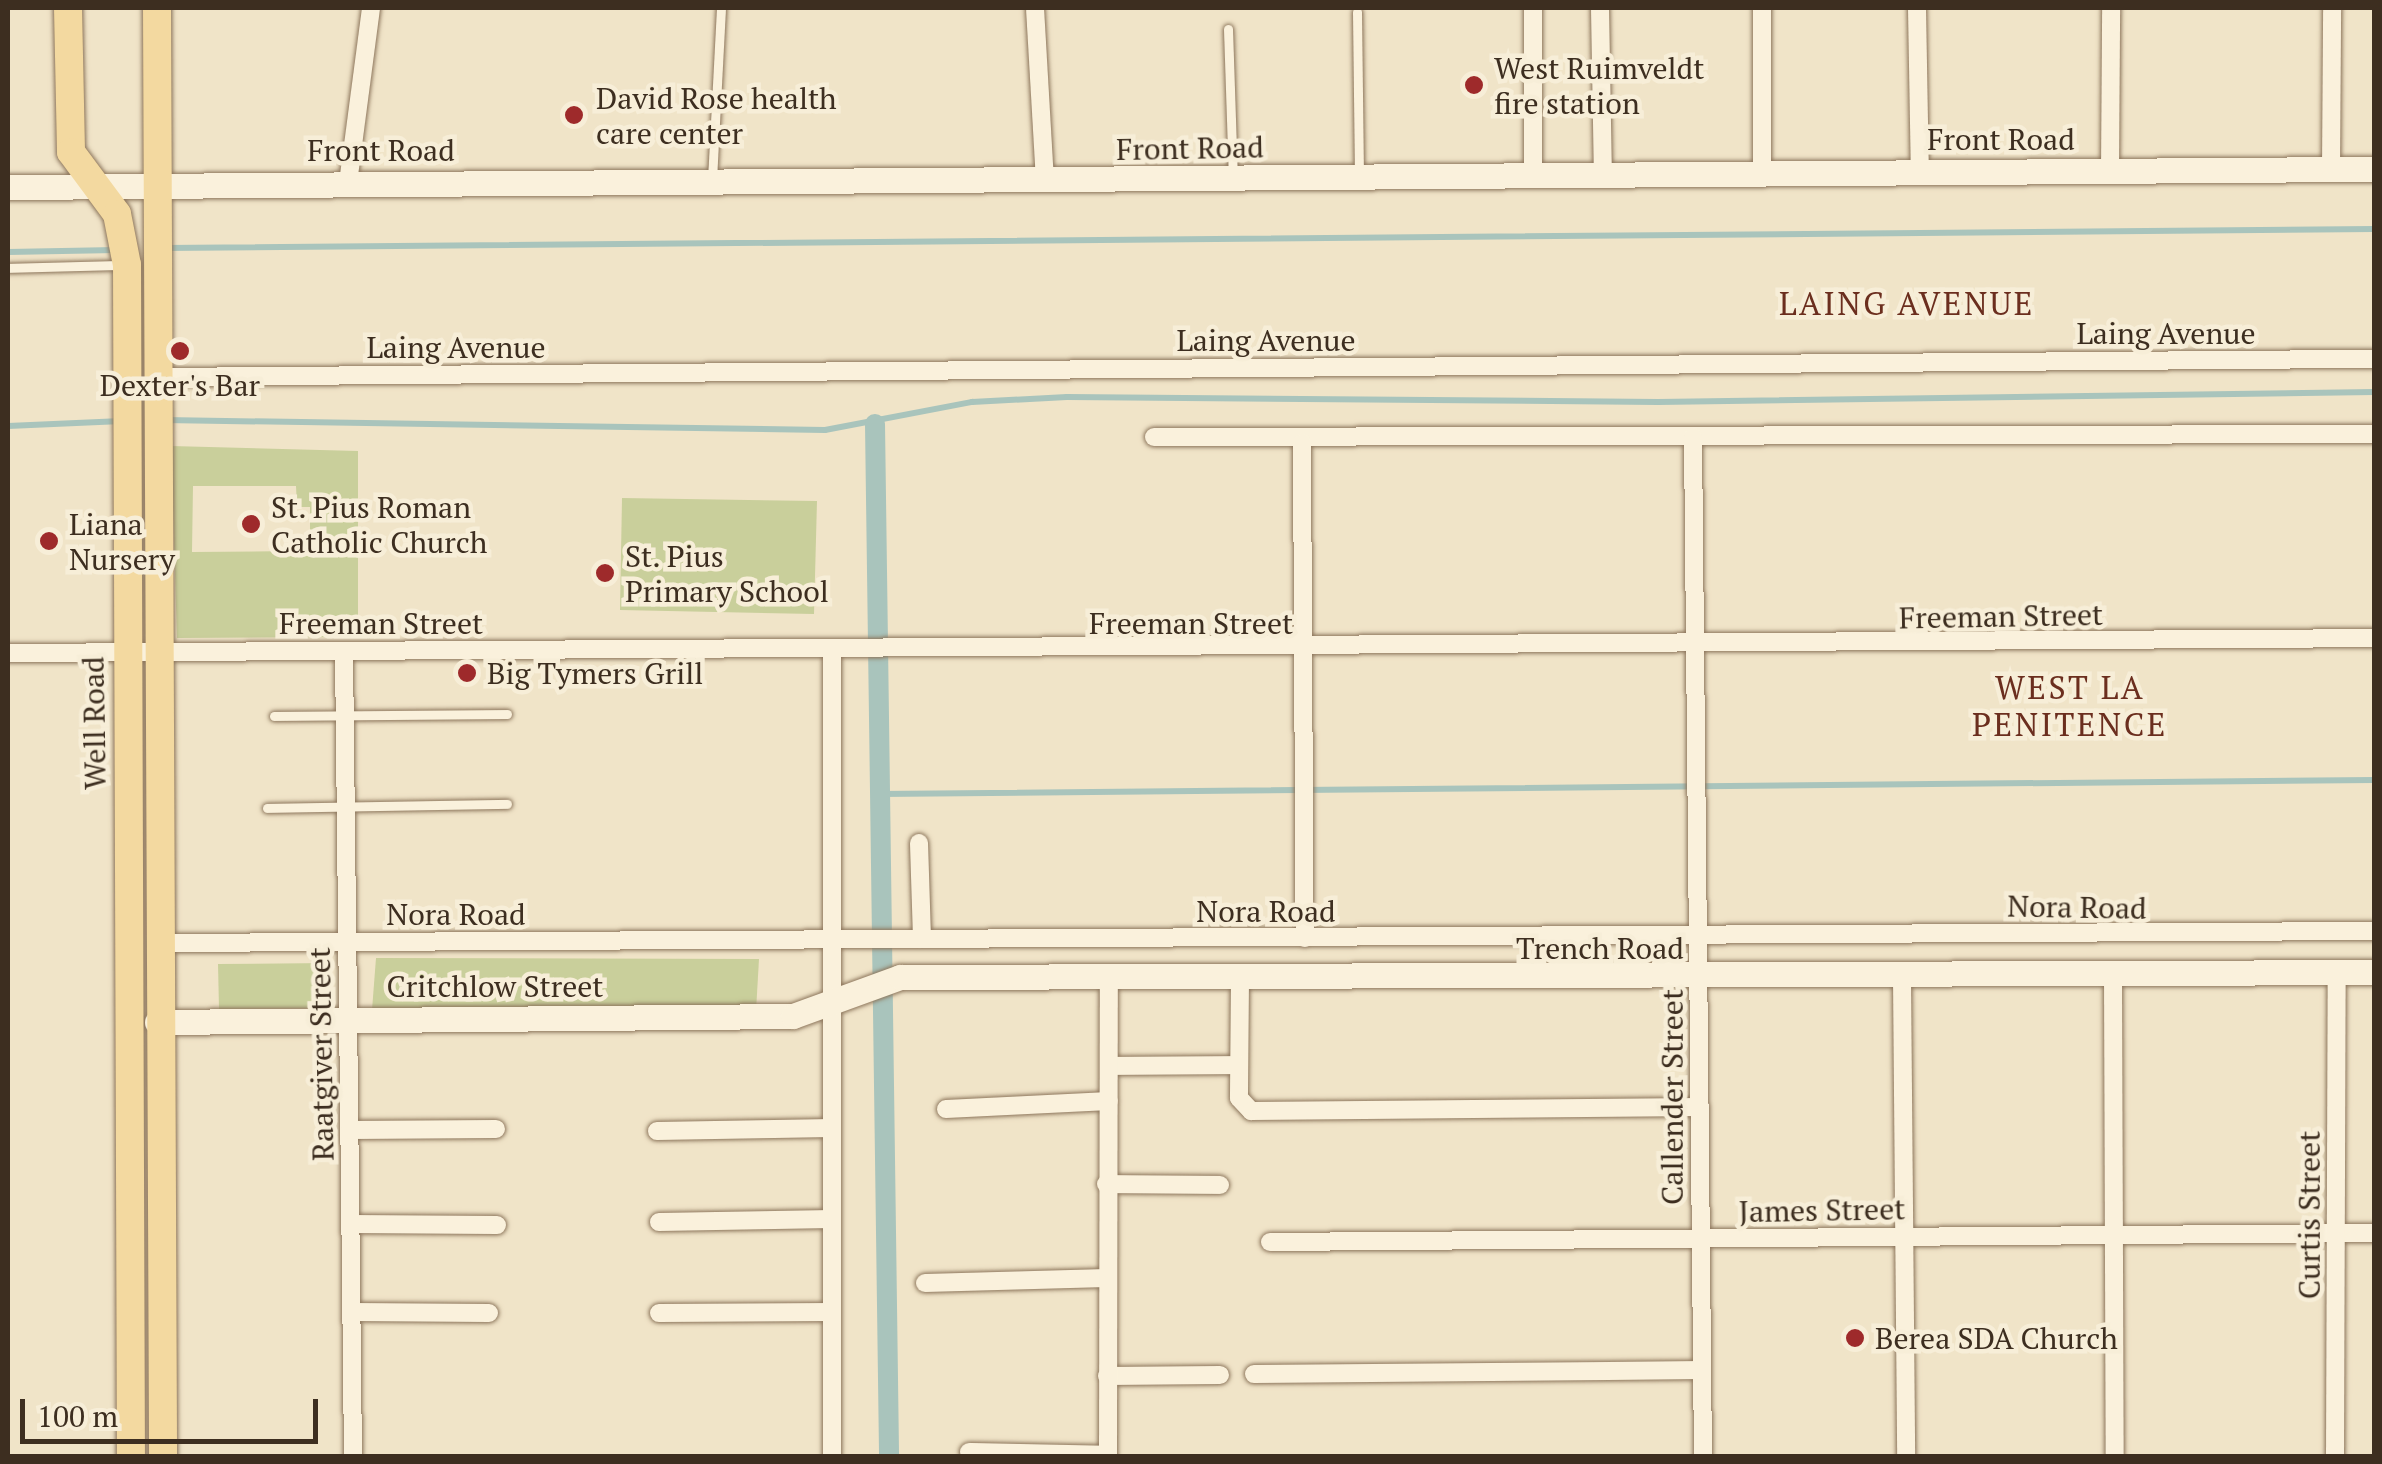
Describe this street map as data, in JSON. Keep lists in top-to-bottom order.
{
  "streets": {
    "main road": ["Well Road"],
    "street": [
      "Front Road",
      "Laing Avenue",
      "Freeman Street",
      "Nora Road",
      "Trench Road",
      "Critchlow Street",
      "Raatgiver Street",
      "Callender Street",
      "James Street",
      "Curtis Street"
    ]
  },
  "crossings": [
    ["Front Road", "Well Road"],
    ["Laing Avenue", "Well Road"],
    ["Freeman Street", "Well Road"],
    ["Freeman Street", "Raatgiver Street"],
    ["Freeman Street", "Callender Street"],
    ["Well Road", "Nora Road"],
    ["Well Road", "Critchlow Street"],
    ["Nora Road", "Raatgiver Street"],
    ["Nora Road", "Callender Street"],
    ["Trench Road", "Critchlow Street"],
    ["Trench Road", "Callender Street"],
    ["Trench Road", "Curtis Street"],
    ["Critchlow Street", "Raatgiver Street"],
    ["Callender Street", "James Street"],
    ["James Street", "Curtis Street"]
  ],
  "districts": ["LAING AVENUE", "WEST LA PENITENCE"],
  "places": [
    "West Ruimveldt fire station",
    "David Rose health care center",
    "Dexter's Bar",
    "St. Pius Roman Catholic Church",
    "Liana Nursery",
    "St. Pius Primary School",
    "Big Tymers Grill",
    "Berea SDA Church"
  ],
  "scale_bar": "100 m"
}
